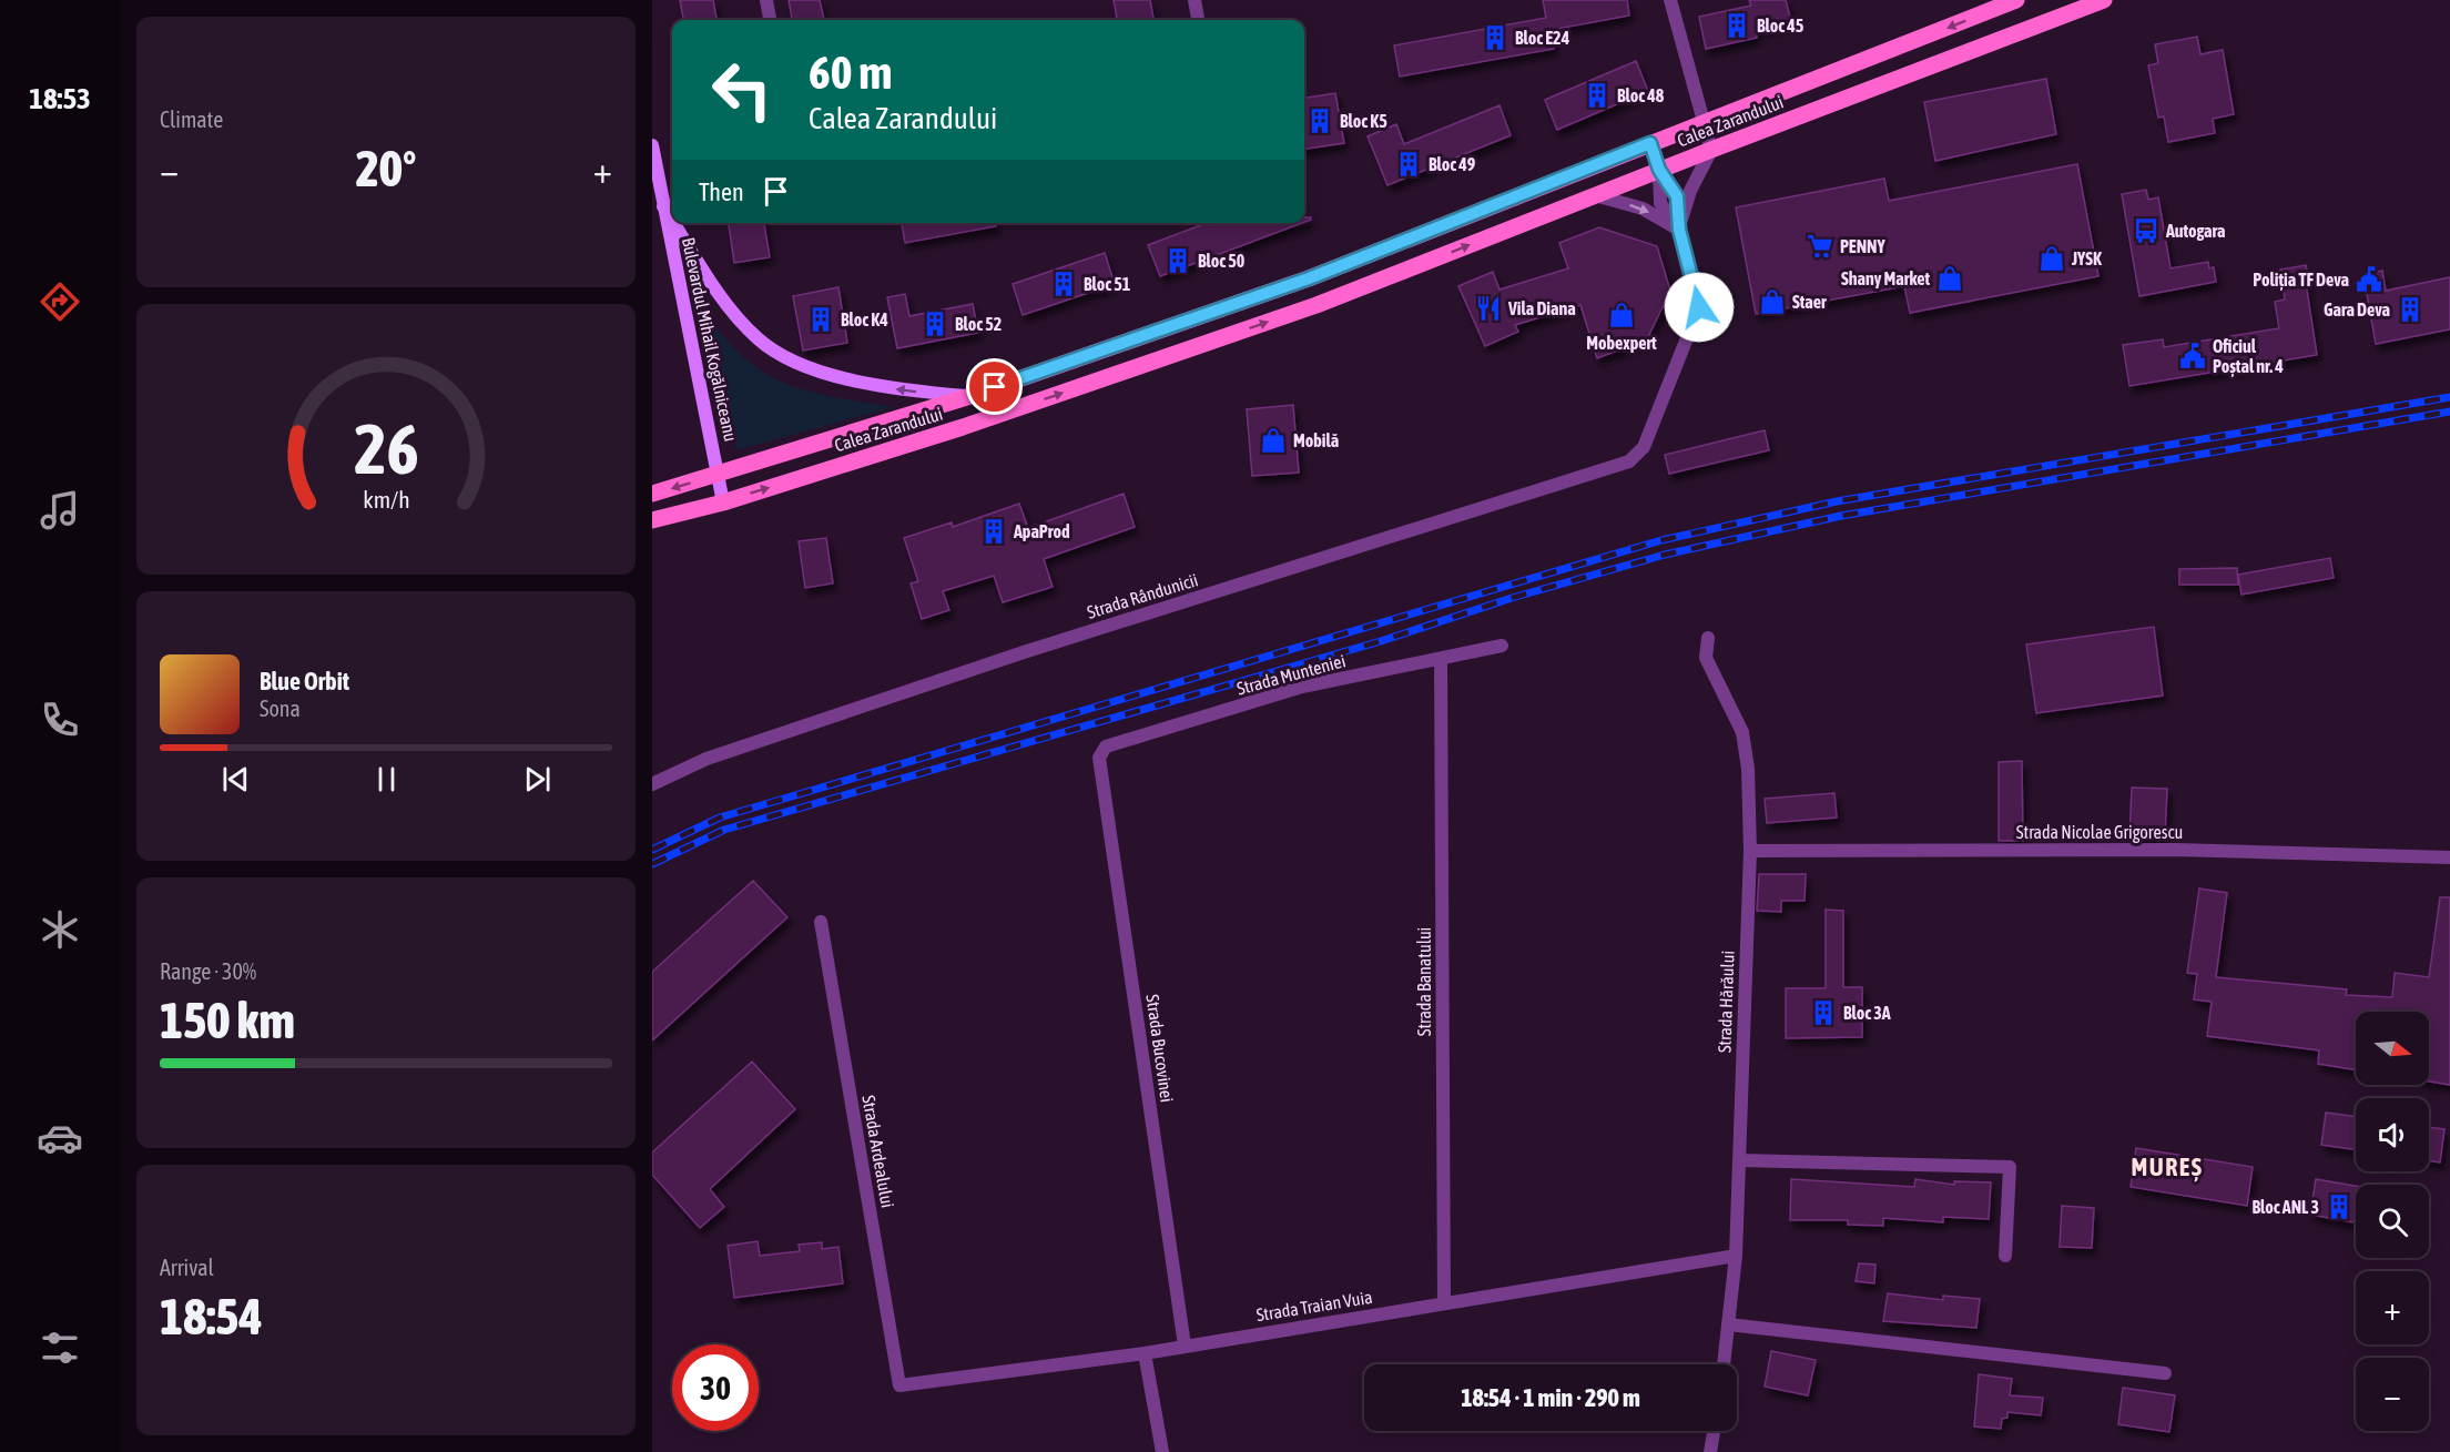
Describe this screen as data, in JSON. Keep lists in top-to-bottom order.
{
  "streets": {
    "main road": ["Calea Zarandului"],
    "street": [
      "Bulevardul Mihail Kogălniceanu",
      "Strada Rândunicii",
      "Strada Munteniei",
      "Strada Nicolae Grigorescu",
      "Strada Banatului",
      "Strada Hărăului",
      "Strada Bucovinei",
      "Strada Ardealului",
      "Strada Traian Vuia"
    ]
  },
  "crossings": [
    ["Calea Zarandului", "Bulevardul Mihail Kogălniceanu"],
    ["Strada Munteniei", "Strada Banatului"],
    ["Strada Munteniei", "Strada Bucovinei"],
    ["Strada Nicolae Grigorescu", "Strada Hărăului"],
    ["Strada Banatului", "Strada Traian Vuia"],
    ["Strada Hărăului", "Strada Traian Vuia"],
    ["Strada Bucovinei", "Strada Traian Vuia"],
    ["Strada Ardealului", "Strada Traian Vuia"]
  ],
  "districts": ["MUREȘ"],
  "places": {
    "building": [
      "Bloc 45",
      "Bloc E24",
      "Bloc 48",
      "Bloc K5",
      "Bloc 49",
      "Bloc 50",
      "Bloc 51",
      "Gara Deva",
      "Bloc K4",
      "Bloc 52",
      "ApaProd",
      "Bloc 3A",
      "Bloc ANL 3"
    ],
    "bus stop": ["Autogara"],
    "supermarket": ["PENNY"],
    "shop": [
      "JYSK",
      "Shany Market",
      "Staer",
      "Mobexpert",
      "Mobilă"
    ],
    "public building": ["Poliția TF Deva", "Oficiul Poștal nr. 4"],
    "restaurant": ["Vila Diana"]
  },
  "north": "right",
  "page": {
    "tabs": "18:53",
    "tile": [
      "Climate",
      ["Range · 30%", "150 km"],
      ["Arrival", "18:54"]
    ],
    "turn": ["60 m", "Calea Zarandului"],
    "heat": ["−", "20°", "+"],
    "then": "Then",
    "song": ["Blue Orbit", "Sona"],
    "map_buttons": ["+", "−"],
    "limit": "30",
    "trip": "18:54 · 1 min · 290 m",
    "gauge": ["26", "km/h"]
  }
}
